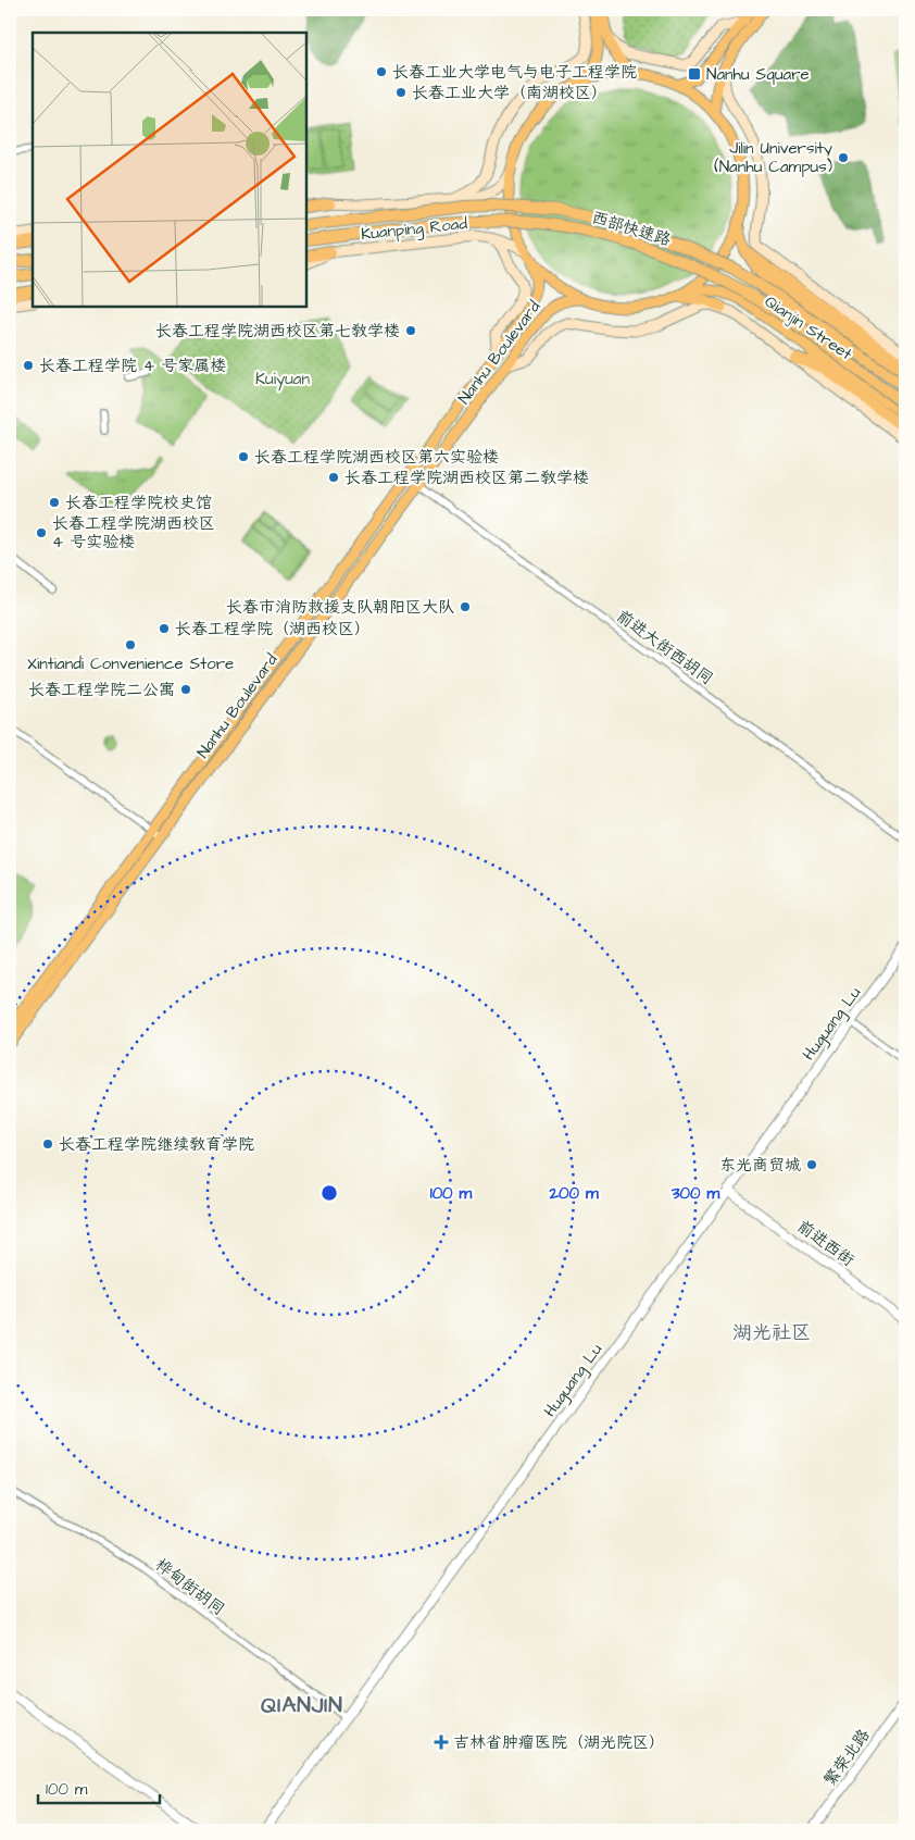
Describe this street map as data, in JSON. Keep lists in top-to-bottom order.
{
  "streets": {
    "highway": ["西部快速路"],
    "main road": ["Kuanping Road", "Qianjin Street", "Nanhu Boulevard"],
    "street": [
      "前进大街西胡同",
      "Huguang Lu",
      "前进西街",
      "桦甸街胡同",
      "繁荣北路"
    ]
  },
  "crossings": [
    ["Nanhu Boulevard", "前进大街西胡同"],
    ["Huguang Lu", "前进西街"],
    ["Huguang Lu", "桦甸街胡同"]
  ],
  "districts": ["湖光社区", "QIANJIN"],
  "parks": ["Kuiyuan"],
  "places": {
    "other": [
      "长春工业大学电气与电子工程学院",
      "长春工业大学（南湖校区）",
      "Jilin University (Nanhu Campus)",
      "长春工程学院湖西校区第七教学楼",
      "长春工程学院 4 号家属楼",
      "长春工程学院湖西校区第六实验楼",
      "长春工程学院湖西校区第二教学楼",
      "长春工程学院校史馆",
      "长春工程学院湖西校区 4 号实验楼",
      "长春市消防救援支队朝阳区大队",
      "长春工程学院（湖西校区）",
      "Xintiandi Convenience Store",
      "长春工程学院二公寓",
      "长春工程学院继续教育学院",
      "东光商贸城"
    ],
    "transit": ["Nanhu Square"],
    "health": ["吉林省肿瘤医院（湖光院区）"]
  },
  "scale_bar": "100 m",
  "rings": ["100 m", "200 m", "300 m"]
}
